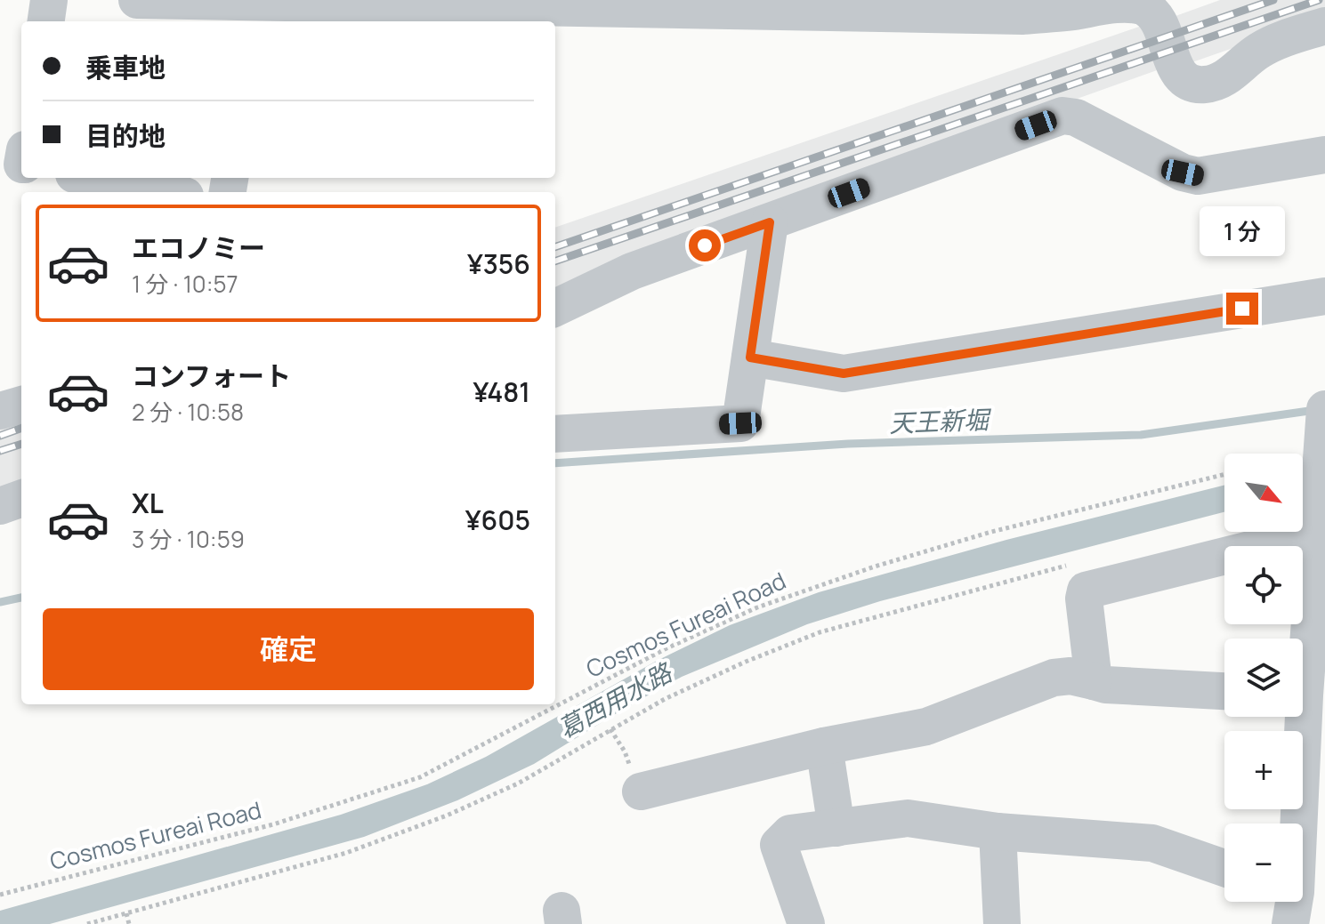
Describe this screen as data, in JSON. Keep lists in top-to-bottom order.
{
  "streets": {
    "path": ["Cosmos Fureai Road"]
  },
  "water": ["天王新堀", "葛西用水路"],
  "north": "bottom right",
  "page": {
    "banner": ["乗車地", "目的地"],
    "list": [
      {
        "name": "エコノミー",
        "note": "1 分 · 10:57",
        "value": "¥356"
      },
      {
        "name": "コンフォート",
        "note": "2 分 · 10:58",
        "value": "¥481"
      },
      {
        "name": "XL",
        "note": "3 分 · 10:59",
        "value": "¥605"
      }
    ],
    "bubble": "1 分",
    "map_buttons": ["+", "−"],
    "buttons": "確定"
  }
}
